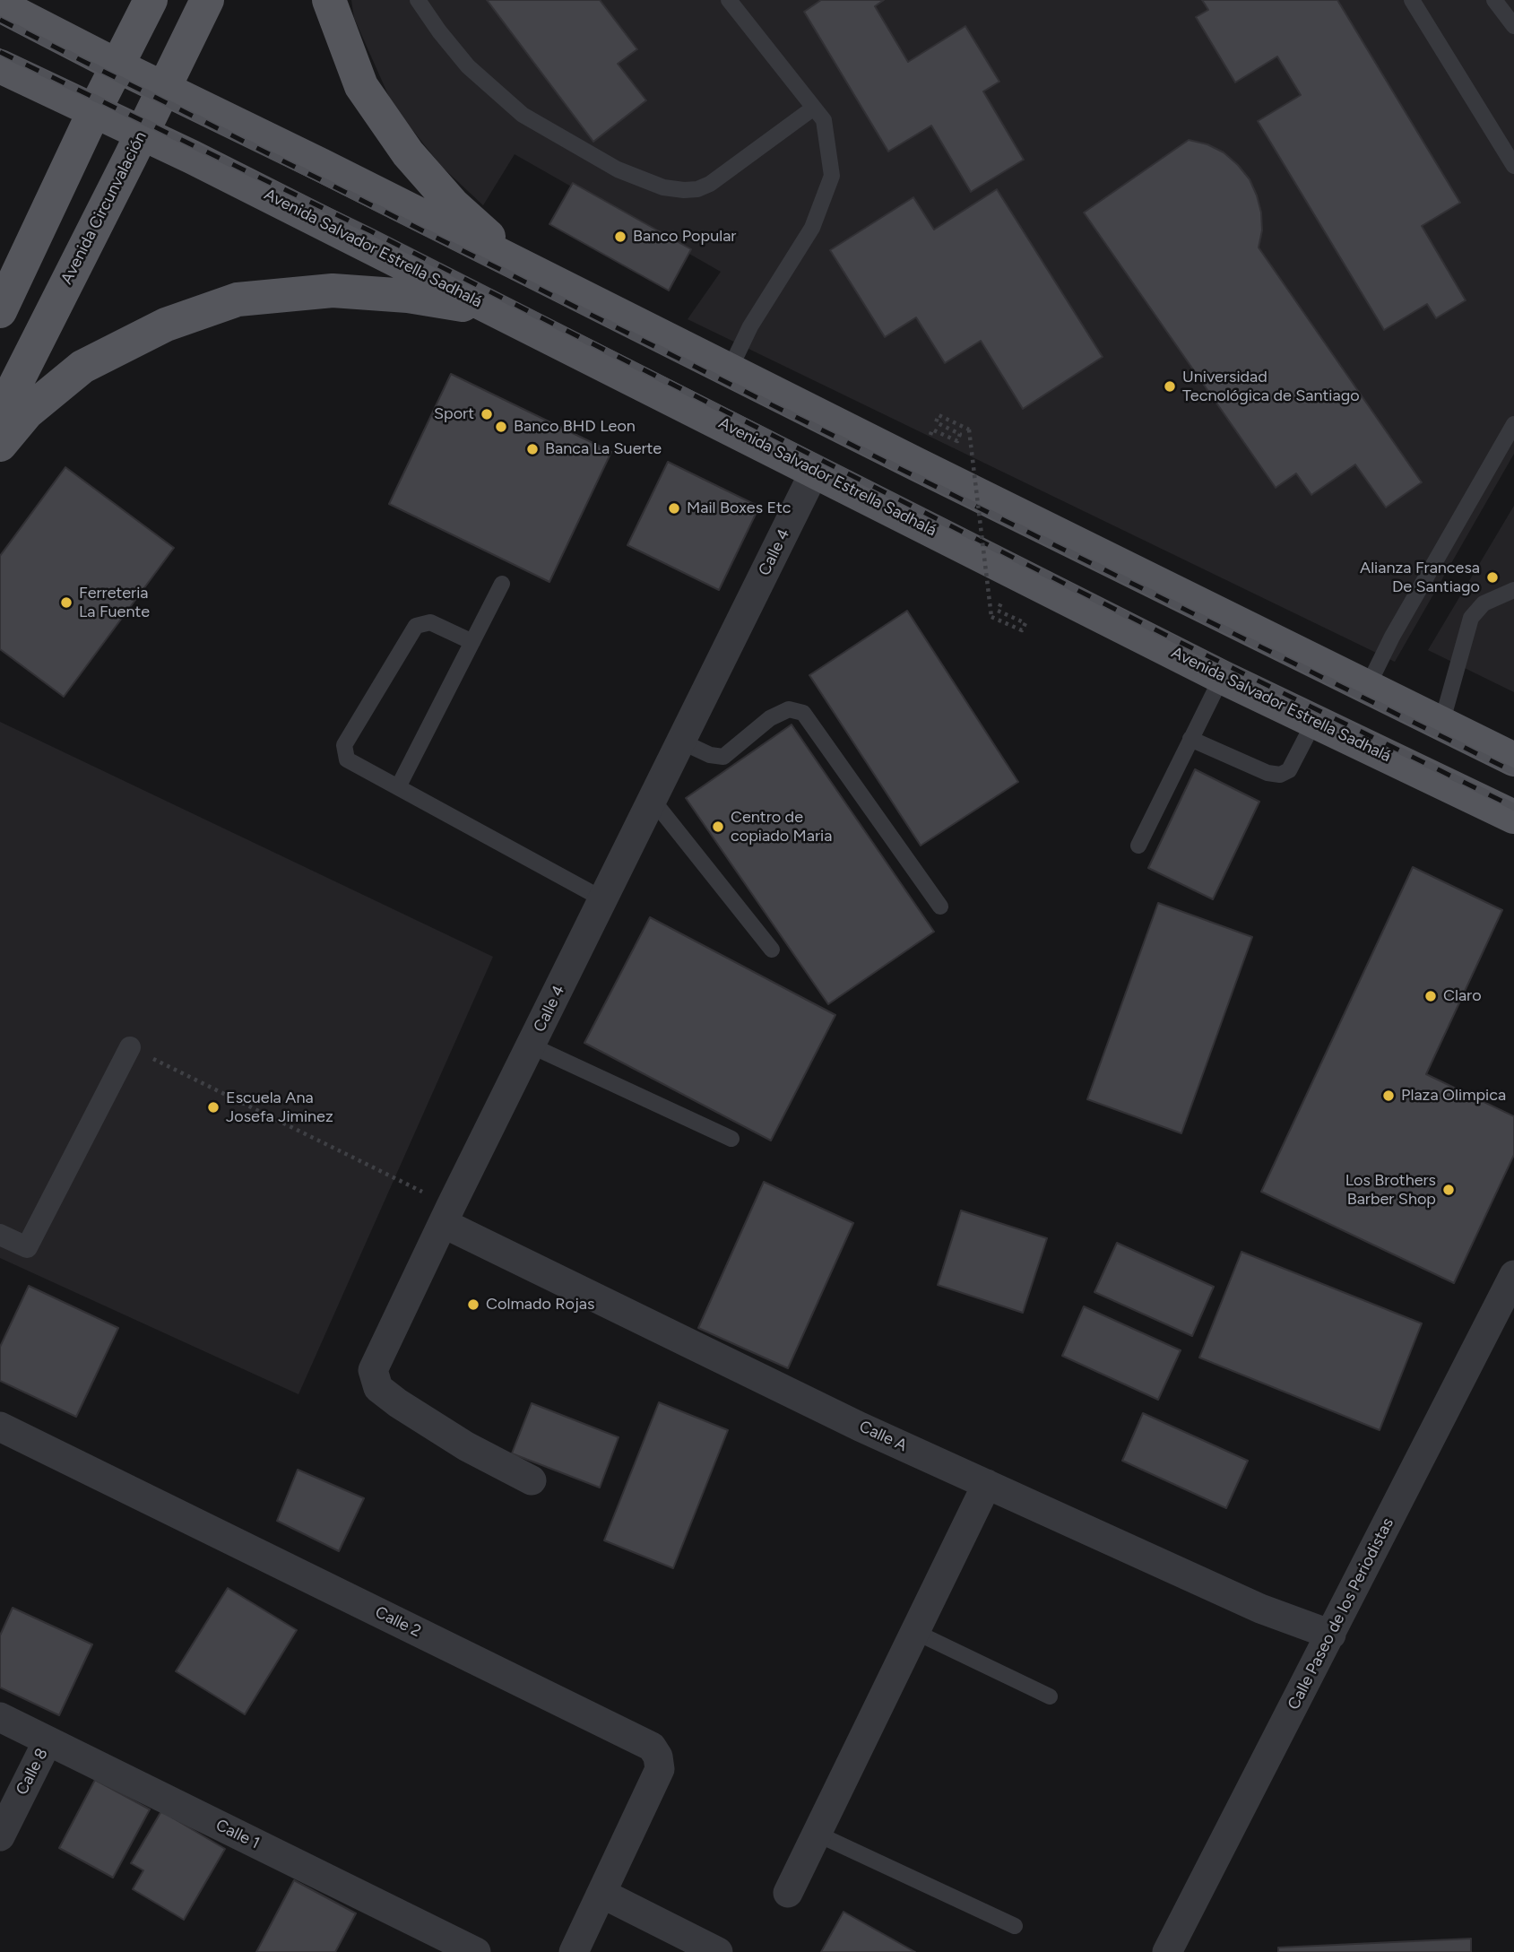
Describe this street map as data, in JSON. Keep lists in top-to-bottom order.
{
  "streets": {
    "main road": ["Avenida Circunvalación", "Avenida Salvador Estrella Sadhalá"],
    "street": [
      "Calle 4",
      "Calle A",
      "Calle Paseo de los Periodistas",
      "Calle 2",
      "Calle 8",
      "Calle 1"
    ]
  },
  "crossings": [
    ["Avenida Circunvalación", "Avenida Salvador Estrella Sadhalá"],
    ["Avenida Salvador Estrella Sadhalá", "Calle 4"],
    ["Calle 4", "Calle A"],
    ["Calle A", "Calle Paseo de los Periodistas"],
    ["Calle 8", "Calle 1"]
  ],
  "places": [
    "Banco Popular",
    "Universidad Tecnológica de Santiago",
    "Sport",
    "Banco BHD Leon",
    "Banca La Suerte",
    "Mail Boxes Etc",
    "Alianza Francesa De Santiago",
    "Ferreteria La Fuente",
    "Centro de copiado Maria",
    "Claro",
    "Plaza Olimpica",
    "Escuela Ana Josefa Jiminez",
    "Los Brothers Barber Shop",
    "Colmado Rojas"
  ]
}
